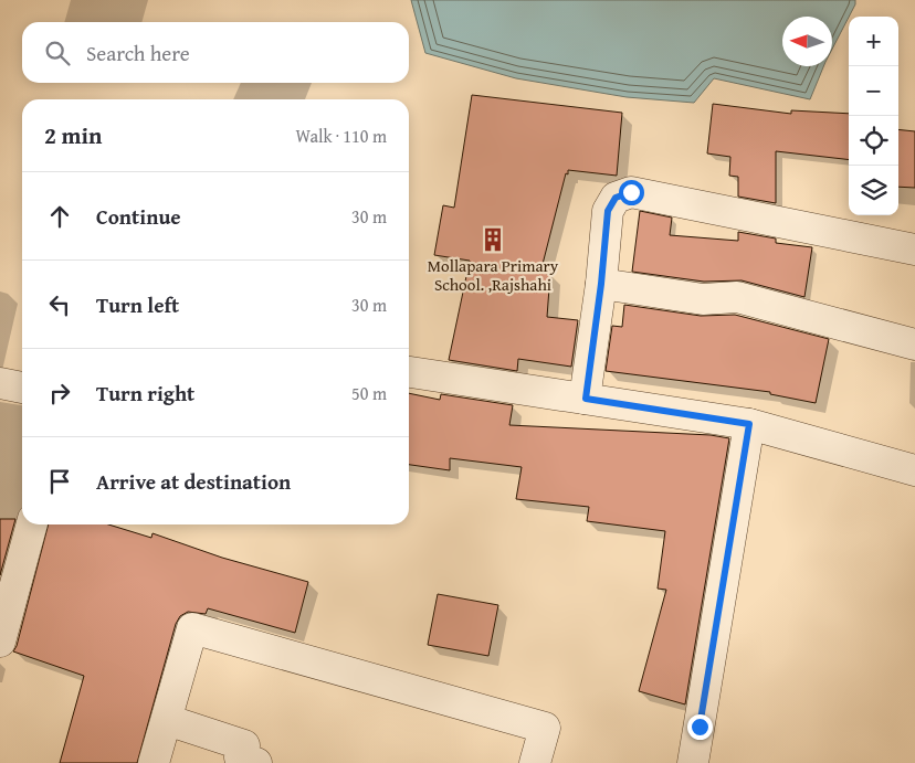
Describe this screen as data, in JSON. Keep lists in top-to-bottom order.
{
  "places": {
    "building": ["Mollapara Primary School. ,Rajshahi"]
  },
  "north": "left",
  "page": {
    "map_buttons": ["+", "−"],
    "search": "Search here",
    "heading": ["2 min", "Walk · 110 m"],
    "list": [
      ["Continue", "30 m"],
      ["Turn left", "30 m"],
      ["Turn right", "50 m"],
      "Arrive at destination"
    ]
  }
}
